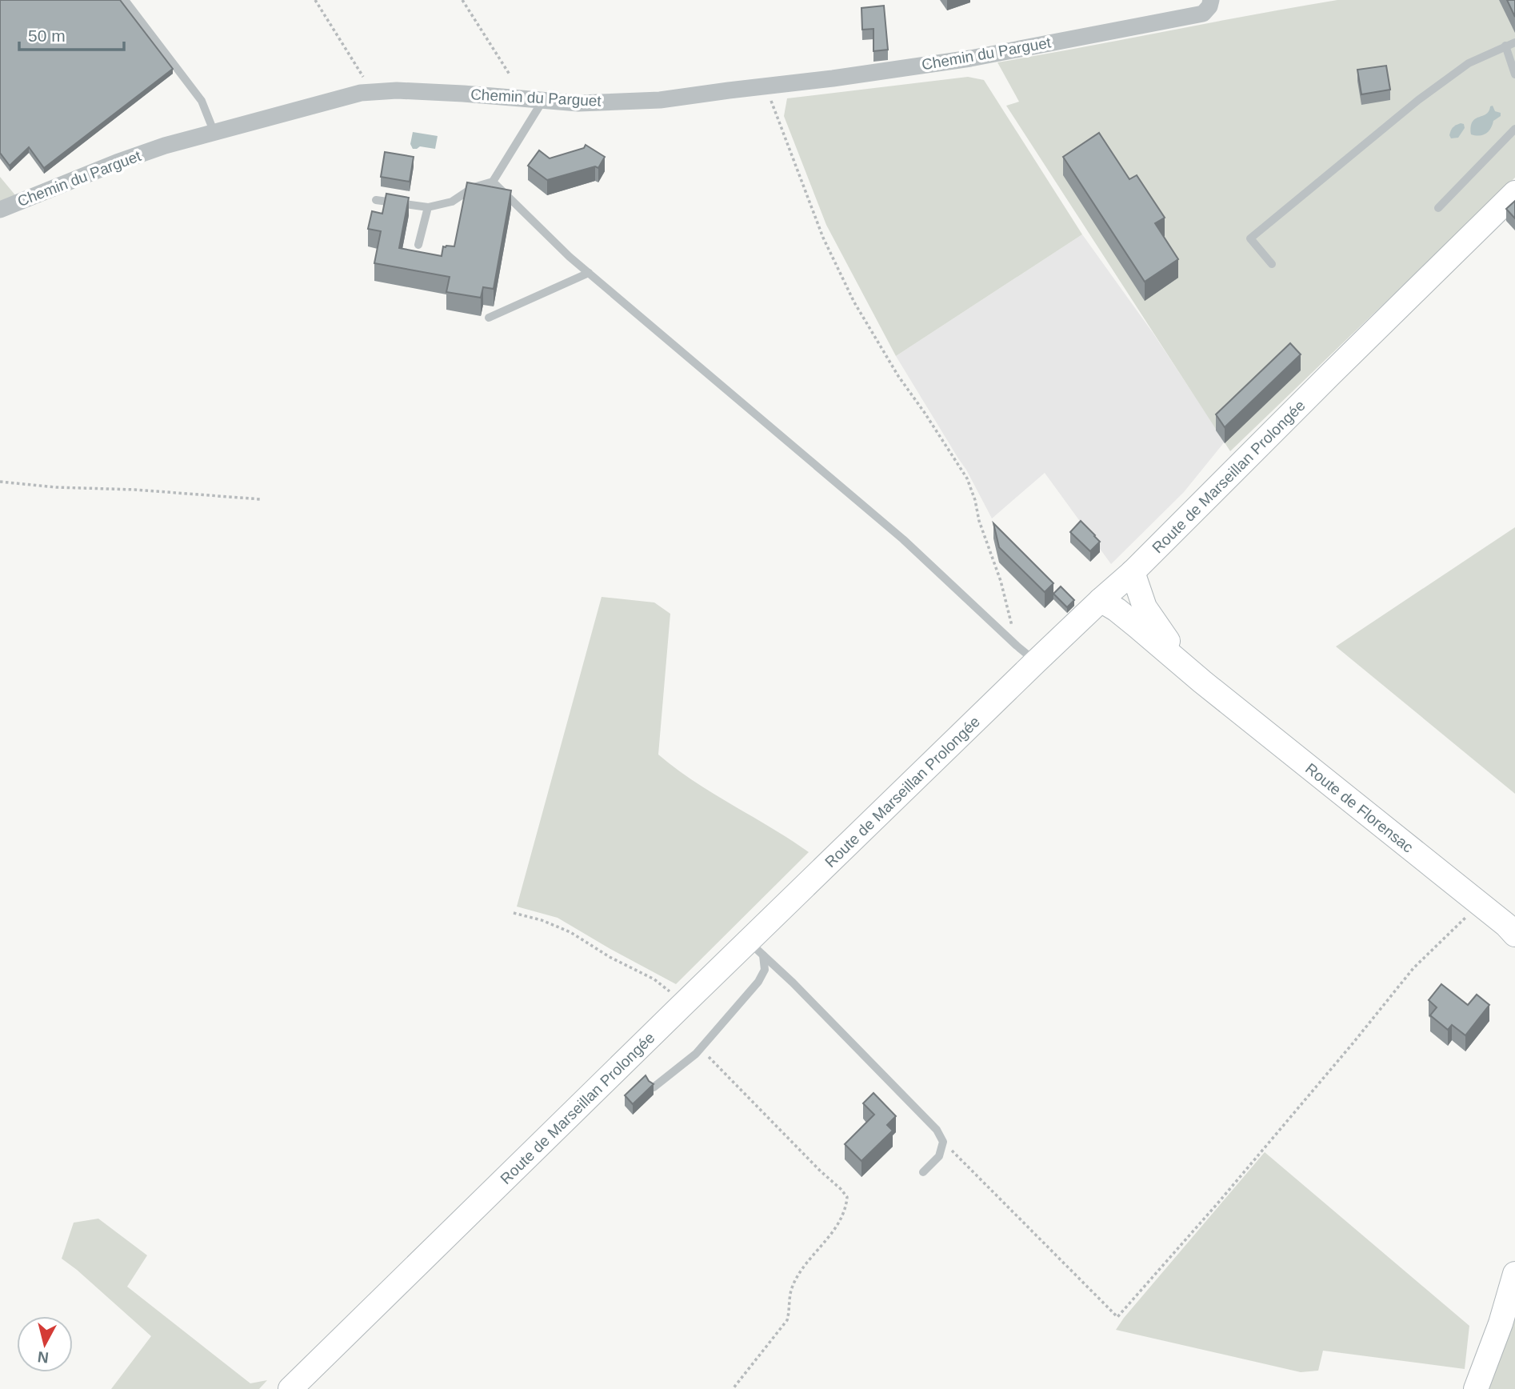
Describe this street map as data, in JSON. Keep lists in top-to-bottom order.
{
  "streets": {
    "main road": ["Route de Marseillan Prolongée", "Route de Florensac"],
    "street": ["Chemin du Parguet"]
  },
  "crossings": [
    ["Route de Marseillan Prolongée", "Route de Florensac"]
  ],
  "scale_bar": "50 m",
  "north": "bottom"
}
